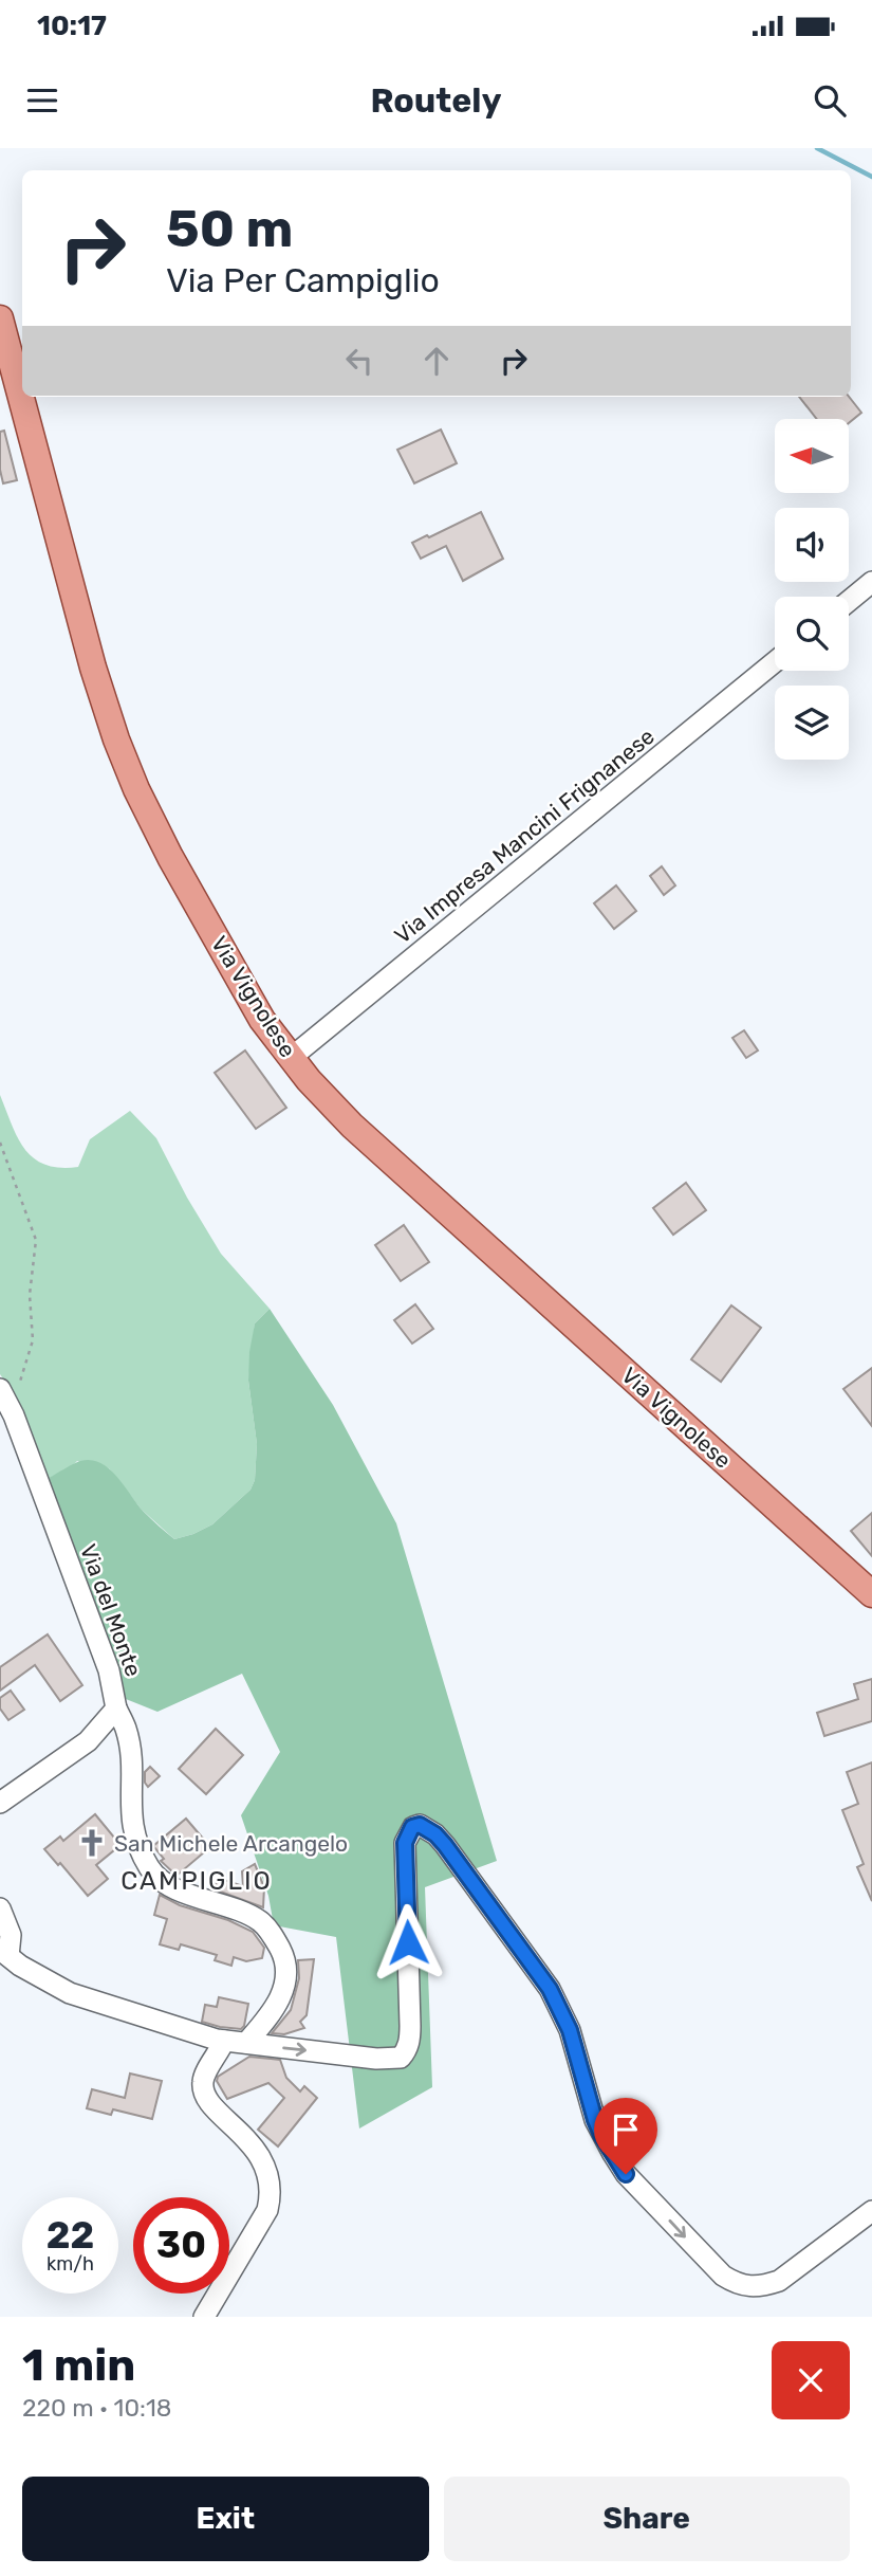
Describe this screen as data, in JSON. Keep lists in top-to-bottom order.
{
  "streets": {
    "main road": ["Via Vignolese"],
    "street": ["Via Impresa Mancini Frignanese", "Via del Monte"]
  },
  "crossings": [
    ["Via Impresa Mancini Frignanese", "Via Vignolese"]
  ],
  "districts": ["CAMPIGLIO"],
  "places": {
    "church": ["San Michele Arcangelo"]
  },
  "north": "left",
  "page": {
    "status": "10:17",
    "header": "Routely",
    "turn": ["50 m", "Via Per Campiglio"],
    "speed": "22 km/h",
    "limit": "30",
    "heading": ["1 min", "220 m · 10:18"],
    "buttons": ["Exit", "Share"]
  }
}
